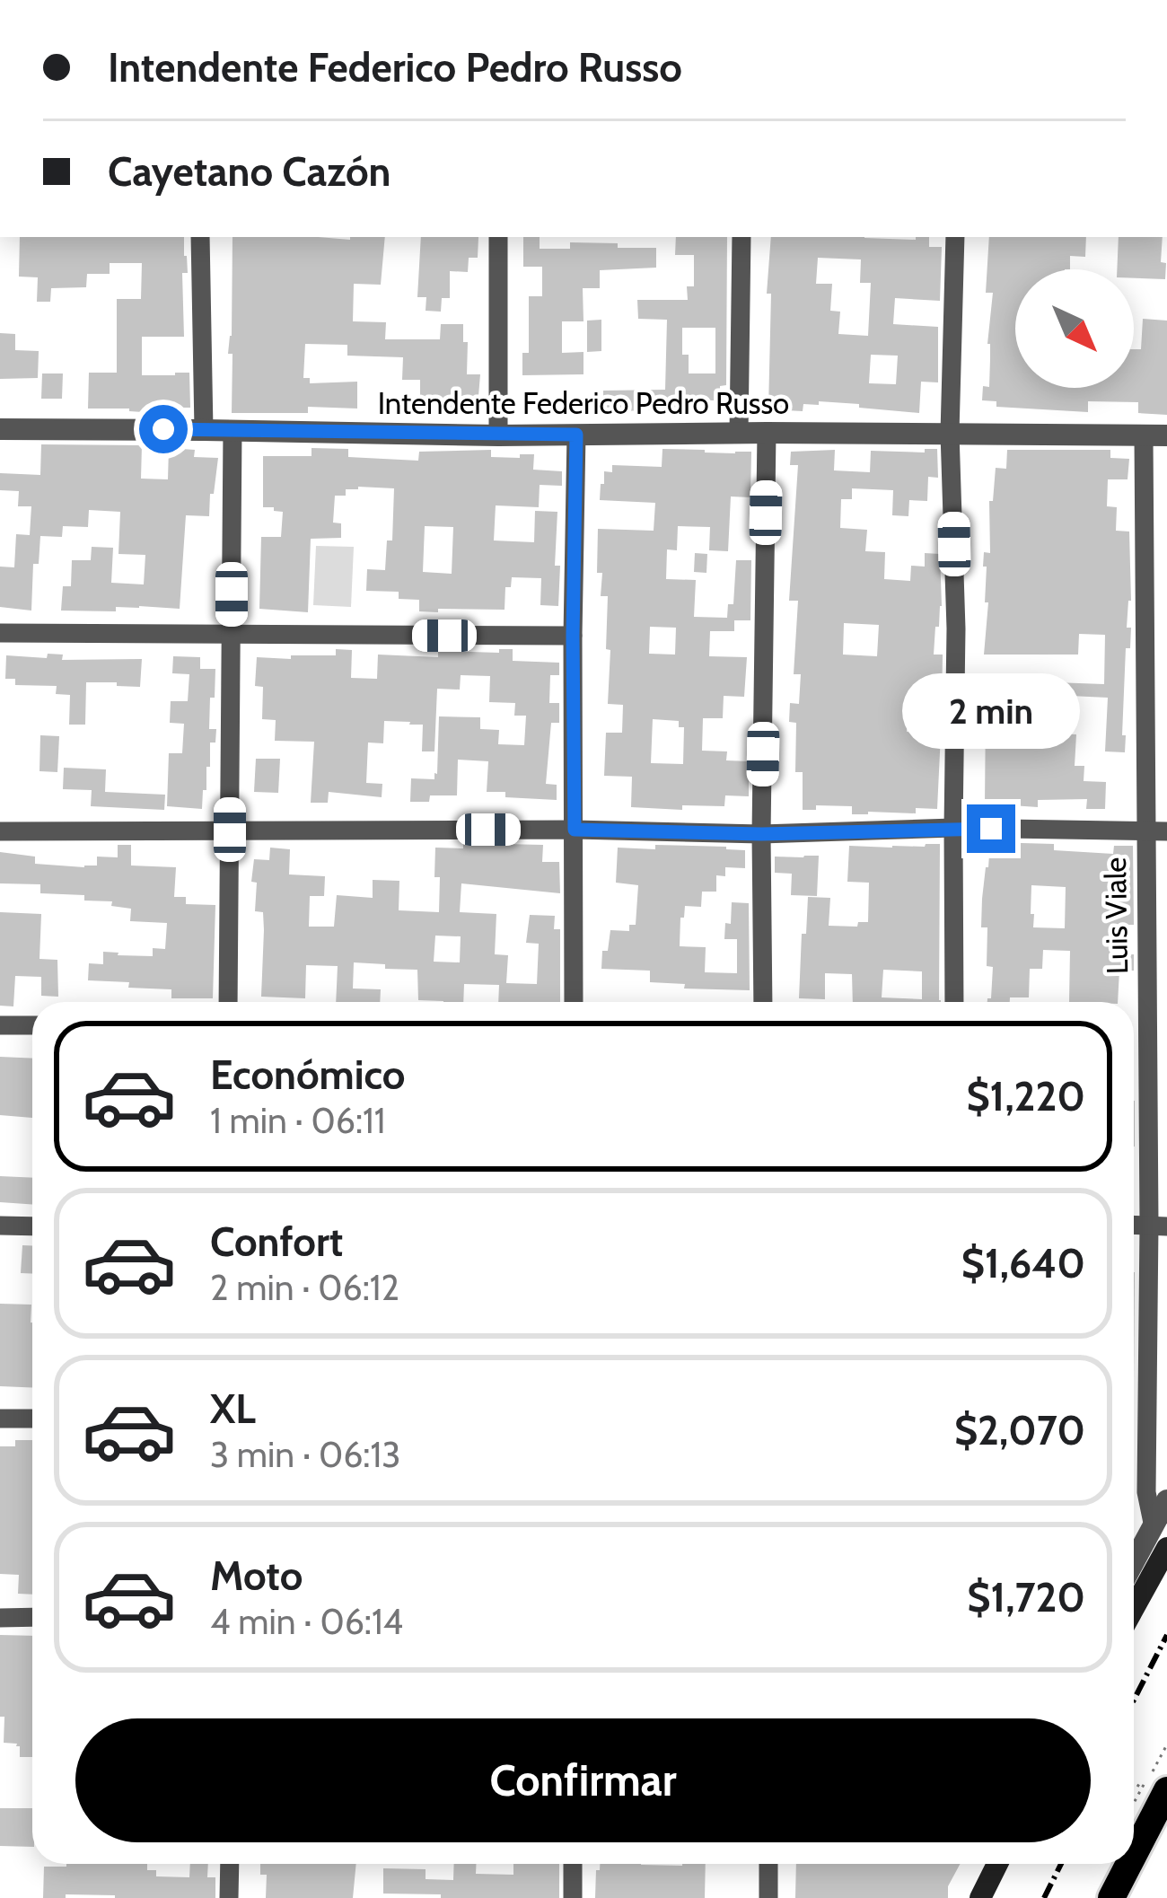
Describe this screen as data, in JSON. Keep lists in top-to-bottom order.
{
  "streets": {
    "street": ["Intendente Federico Pedro Russo", "Luis Viale"]
  },
  "crossings": [
    ["Intendente Federico Pedro Russo", "Luis Viale"]
  ],
  "north": "bottom right",
  "page": {
    "banner": ["Intendente Federico Pedro Russo", "Cayetano Cazón"],
    "bubble": "2 min",
    "list": [
      {
        "name": "Económico",
        "note": "1 min · 06:11",
        "value": "$1,220"
      },
      {
        "name": "Confort",
        "note": "2 min · 06:12",
        "value": "$1,640"
      },
      {
        "name": "XL",
        "note": "3 min · 06:13",
        "value": "$2,070"
      },
      {
        "name": "Moto",
        "note": "4 min · 06:14",
        "value": "$1,720"
      }
    ],
    "buttons": "Confirmar"
  }
}
